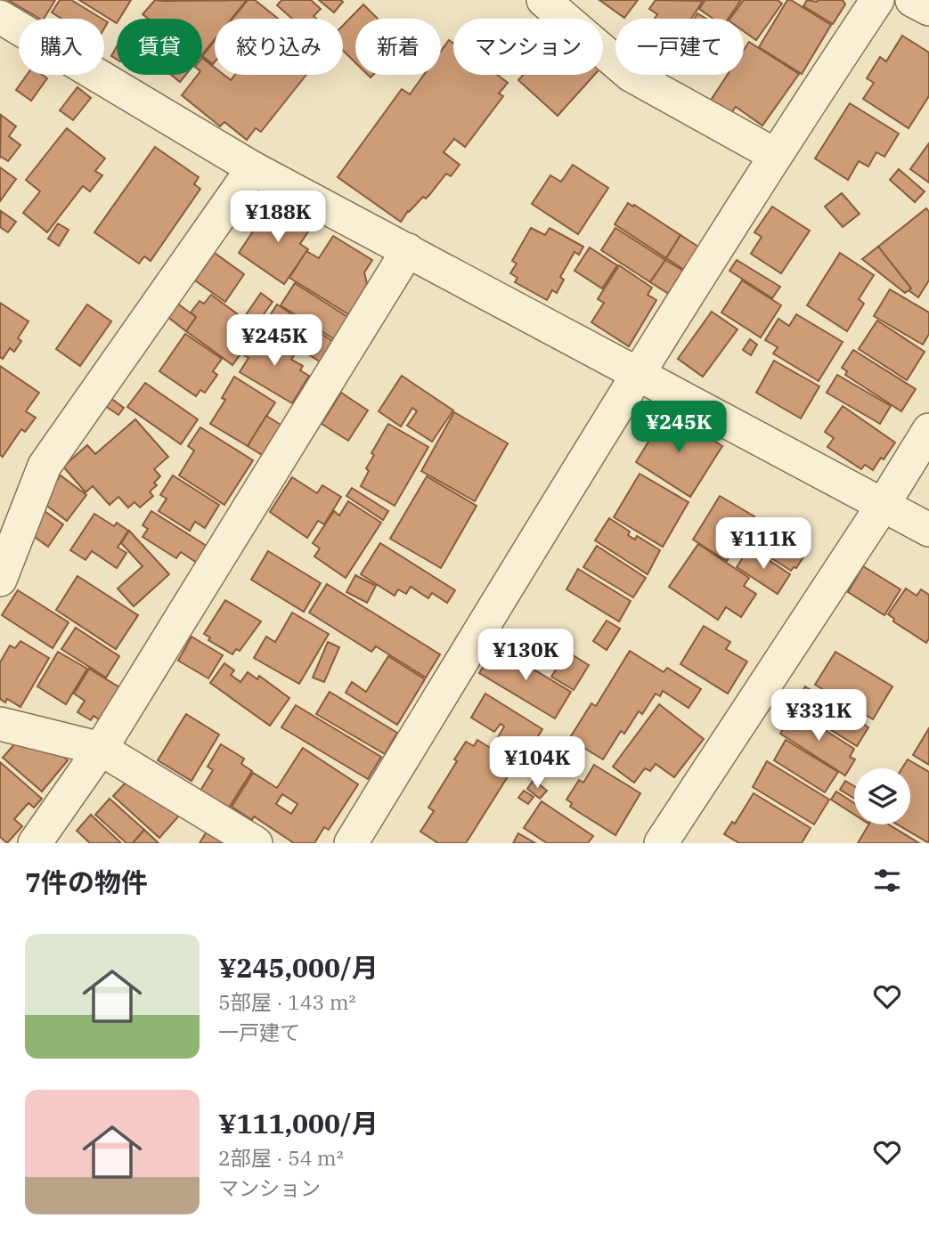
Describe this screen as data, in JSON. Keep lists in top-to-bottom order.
{
  "page": {
    "chip": [
      "購入",
      "賃貸",
      "絞り込み",
      "新着",
      "マンション",
      "一戸建て"
    ],
    "price": [
      "¥188K",
      "¥245K",
      "¥245K",
      "¥111K",
      "¥130K",
      "¥331K",
      "¥104K"
    ],
    "heading": "7件の物件",
    "list": [
      {
        "name": "¥245,000/月",
        "note": "5部屋 · 143 m² · 一戸建て"
      },
      {
        "name": "¥111,000/月",
        "note": "2部屋 · 54 m² · マンション"
      }
    ]
  }
}
